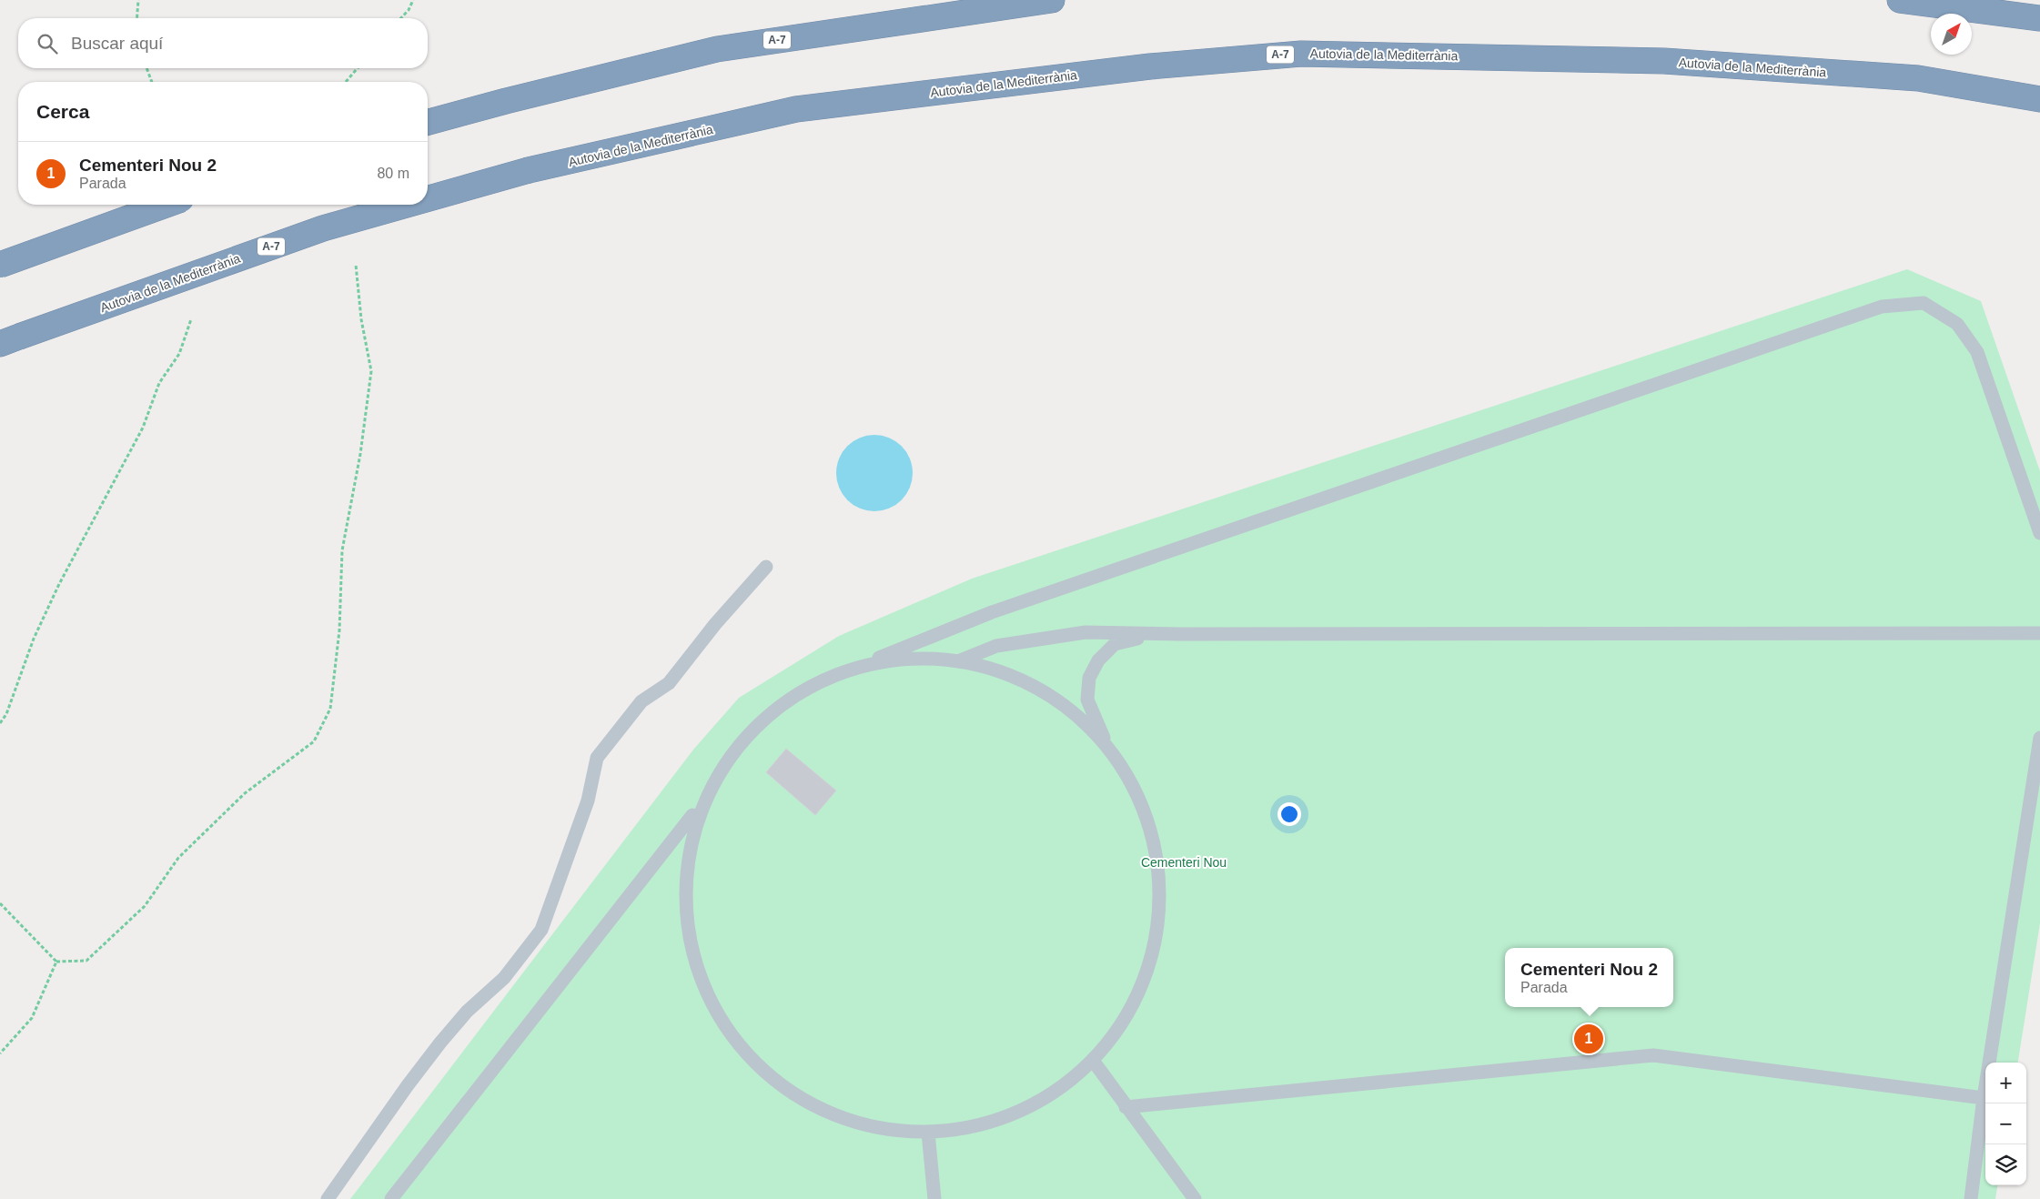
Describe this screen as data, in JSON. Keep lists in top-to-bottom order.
{
  "streets": {
    "highway": ["A-7", "Autovia de la Mediterrània"]
  },
  "parks": ["Cementeri Nou"],
  "north": "top right",
  "page": {
    "search": "Buscar aquí",
    "heading": "Cerca",
    "list": [
      {
        "mark": "1",
        "name": "Cementeri Nou 2",
        "note": "Parada",
        "value": "80 m"
      }
    ],
    "popup": ["Cementeri Nou 2", "Parada"],
    "pins": "1",
    "map_buttons": ["+", "−"]
  }
}
